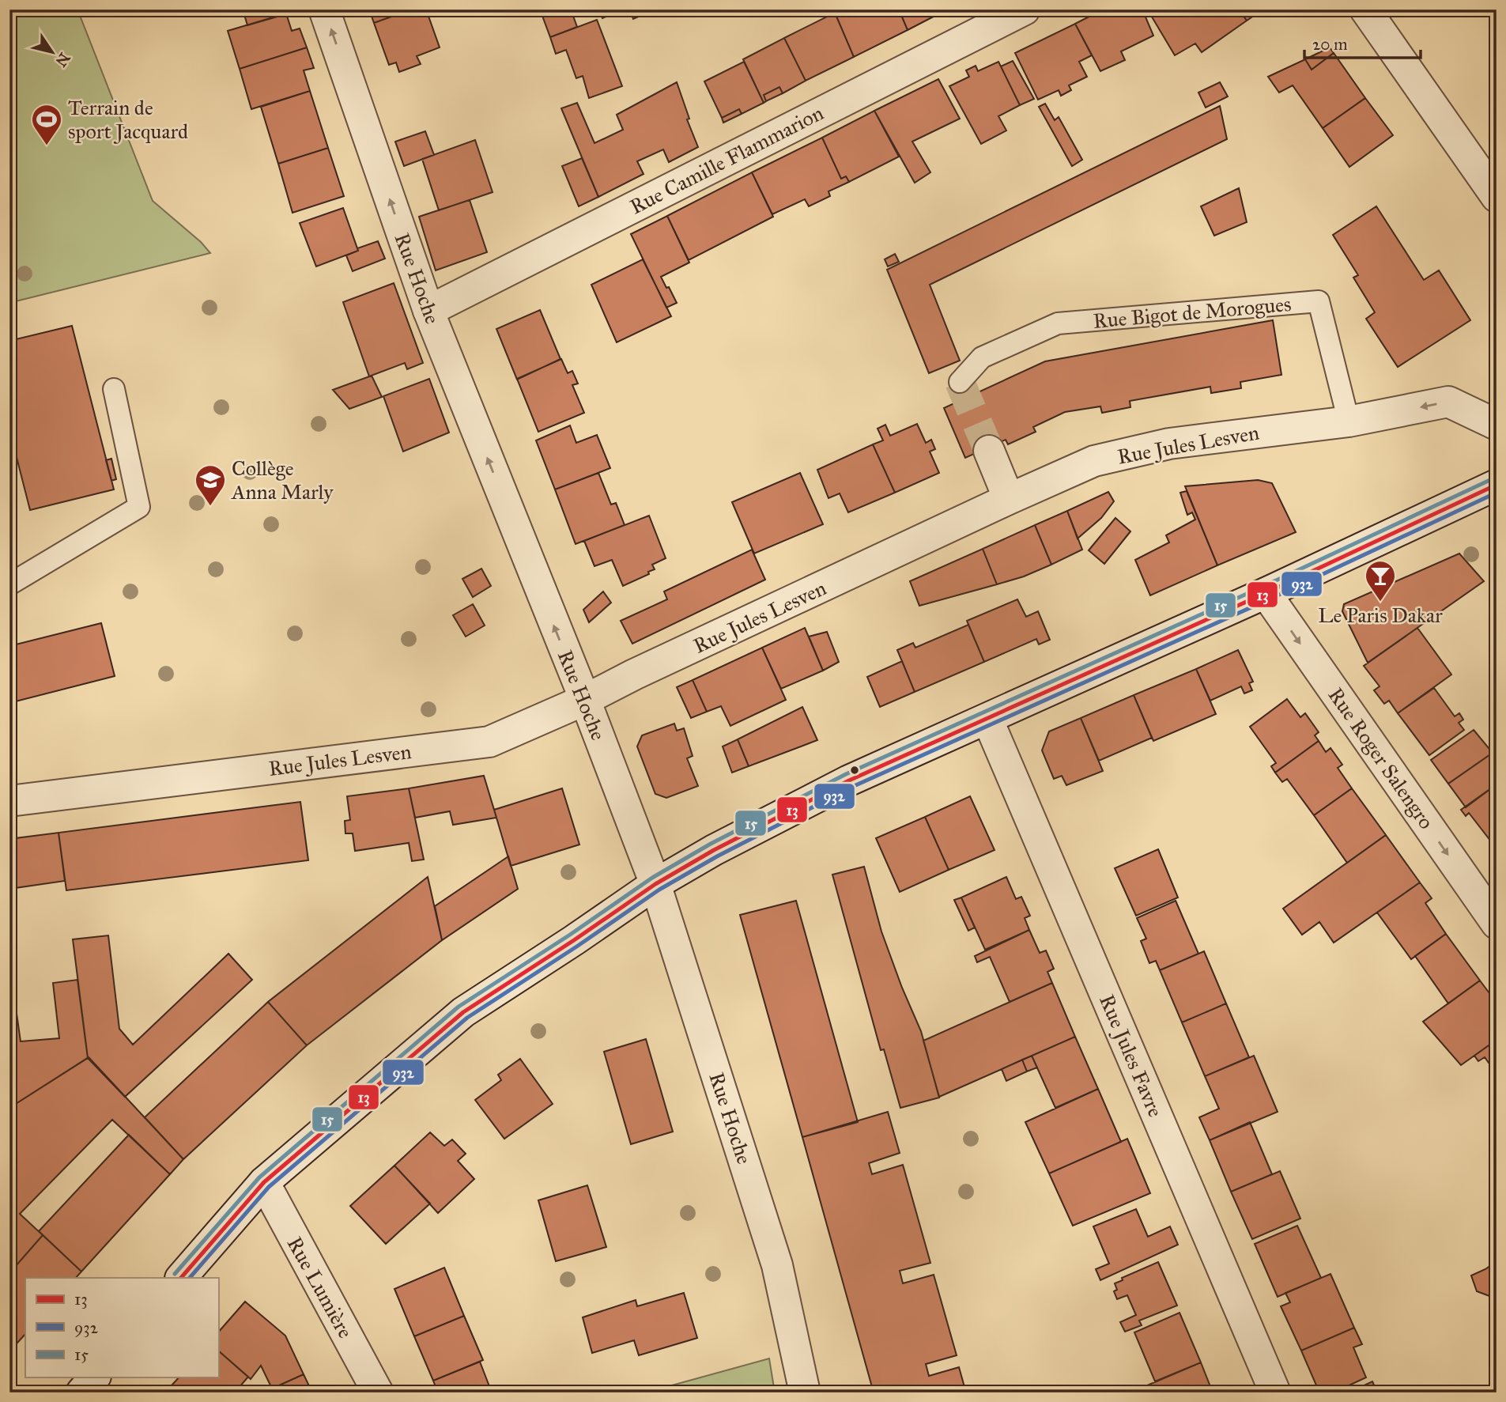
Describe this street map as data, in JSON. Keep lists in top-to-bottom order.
{
  "streets": {
    "street": [
      "Rue Camille Flammarion",
      "Rue Hoche",
      "Rue Jules Lesven",
      "Rue Roger Salengro",
      "Rue Jules Favre",
      "Rue Lumière"
    ],
    "lane": ["Rue Bigot de Morogues"]
  },
  "crossings": [
    ["Rue Camille Flammarion", "Rue Hoche"],
    ["Rue Hoche", "Rue Jules Lesven"],
    ["Rue Bigot de Morogues", "Rue Jules Lesven"]
  ],
  "one_way": ["Rue Hoche", "Rue Roger Salengro"],
  "places": {
    "sports": ["Terrain de sport Jacquard"],
    "school or university": ["Collège Anna Marly"],
    "bar": ["Le Paris Dakar"]
  },
  "lines": ["transit line 15", "transit line 13", "transit line 932"],
  "legend": ["13", "932", "15"],
  "scale_bar": "20 m",
  "north": "bottom right"
}
